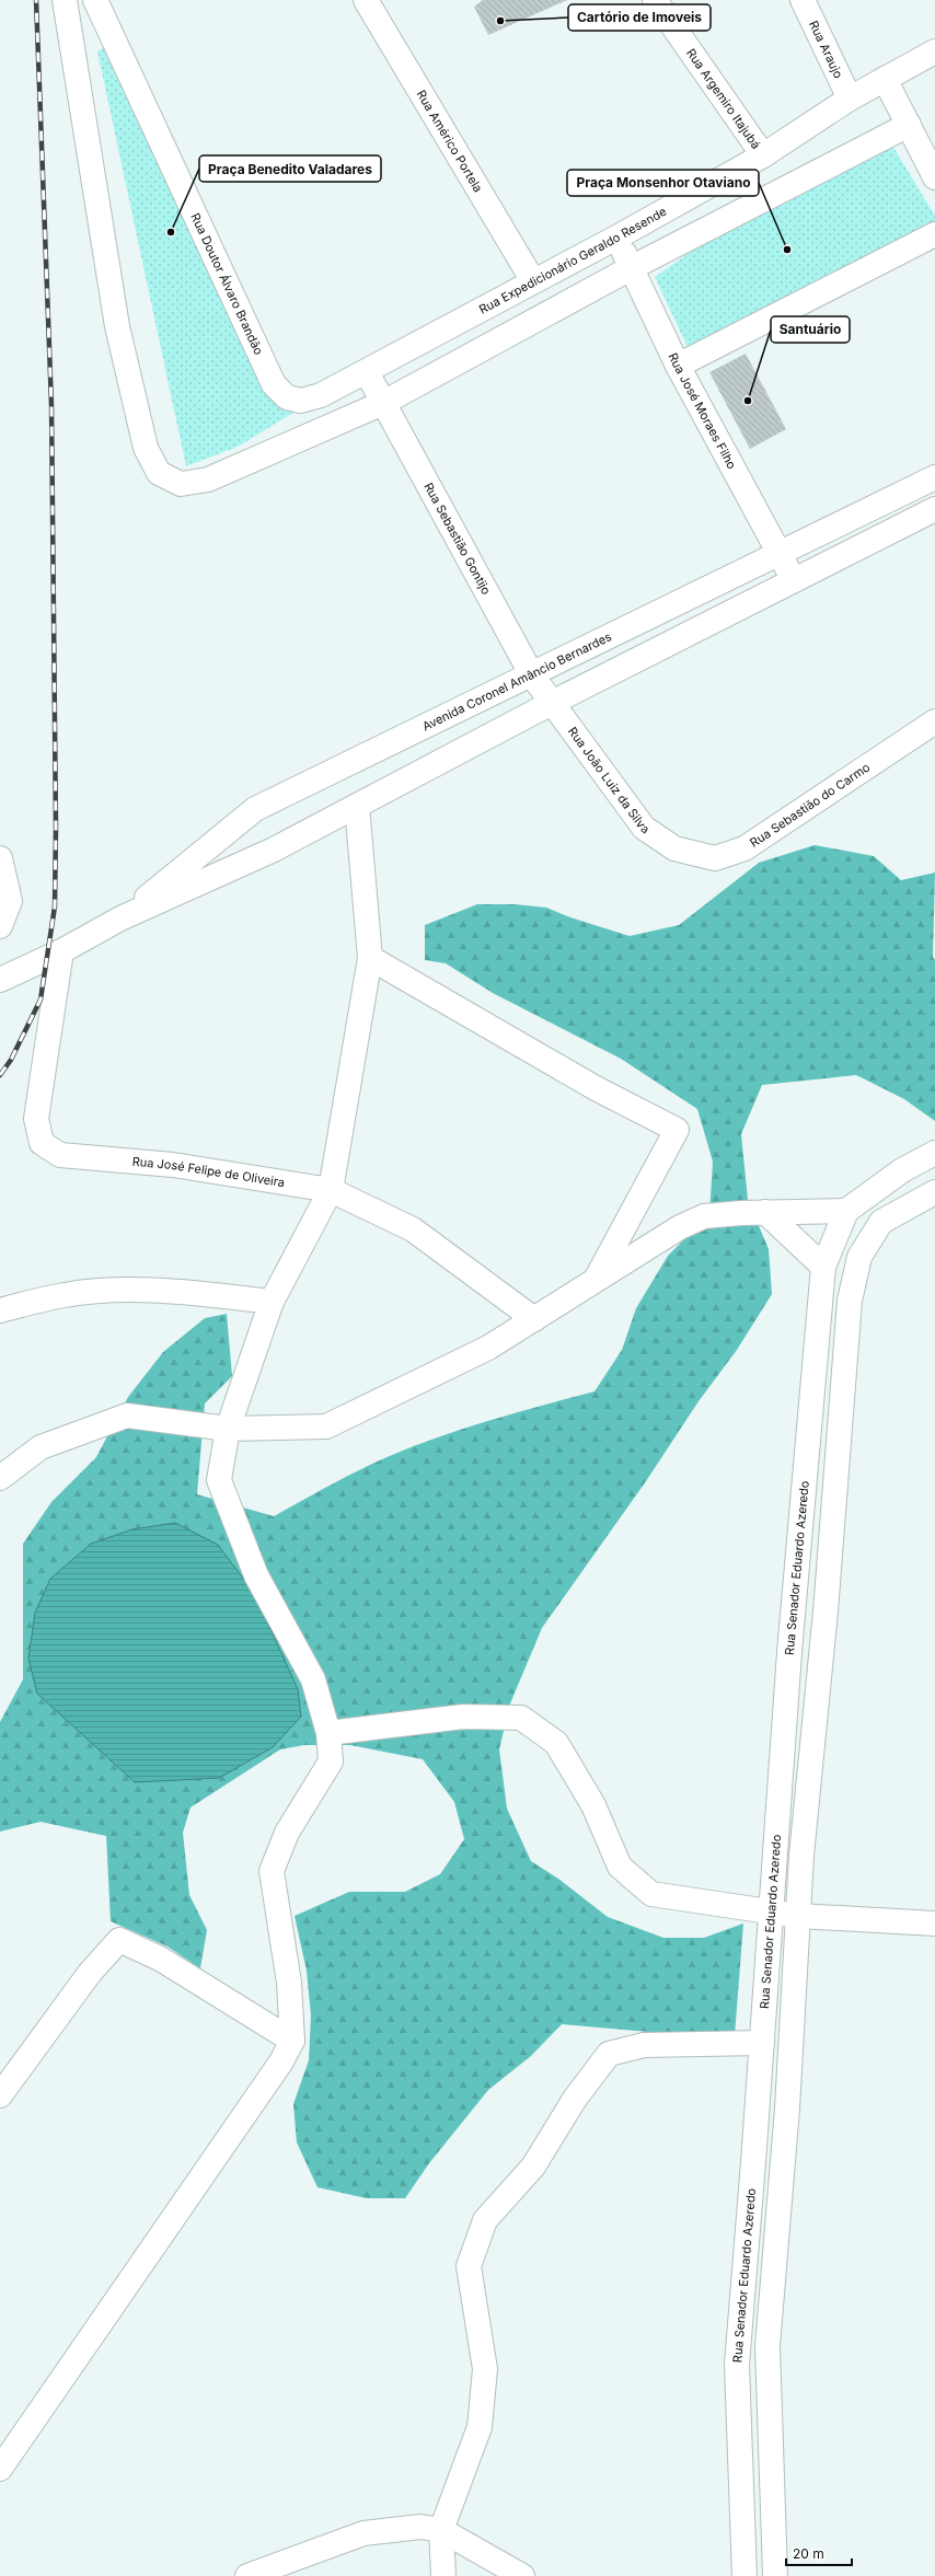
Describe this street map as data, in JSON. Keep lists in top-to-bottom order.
{
  "streets": {
    "street": [
      "Rua Araujo",
      "Rua Argemiro Itajubá",
      "Rua Américo Portela",
      "Rua Expedicionário Geraldo Resende",
      "Rua Doutor Álvaro Brandão",
      "Rua José Moraes Filho",
      "Rua Sebastião Gontijo",
      "Avenida Coronel Amâncio Bernardes",
      "Rua João Luiz da Silva",
      "Rua Sebastião do Carmo",
      "Rua José Felipe de Oliveira",
      "Rua Senador Eduardo Azeredo"
    ]
  },
  "crossings": [
    ["Rua Araujo", "Rua Expedicionário Geraldo Resende"],
    ["Rua Argemiro Itajubá", "Rua Expedicionário Geraldo Resende"],
    ["Rua Américo Portela", "Rua Expedicionário Geraldo Resende"],
    ["Rua Expedicionário Geraldo Resende", "Rua Doutor Álvaro Brandão"],
    ["Rua Expedicionário Geraldo Resende", "Rua José Moraes Filho"],
    ["Rua Expedicionário Geraldo Resende", "Rua Sebastião Gontijo"],
    ["Rua José Moraes Filho", "Avenida Coronel Amâncio Bernardes"],
    ["Rua Sebastião Gontijo", "Avenida Coronel Amâncio Bernardes"],
    ["Rua Sebastião Gontijo", "Rua João Luiz da Silva"],
    ["Avenida Coronel Amâncio Bernardes", "Rua João Luiz da Silva"],
    ["Avenida Coronel Amâncio Bernardes", "Rua José Felipe de Oliveira"],
    ["Rua João Luiz da Silva", "Rua Sebastião do Carmo"]
  ],
  "places": [
    "Cartório de Imoveis",
    "Praça Benedito Valadares",
    "Praça Monsenhor Otaviano",
    "Santuário"
  ],
  "scale_bar": "20 m"
}
